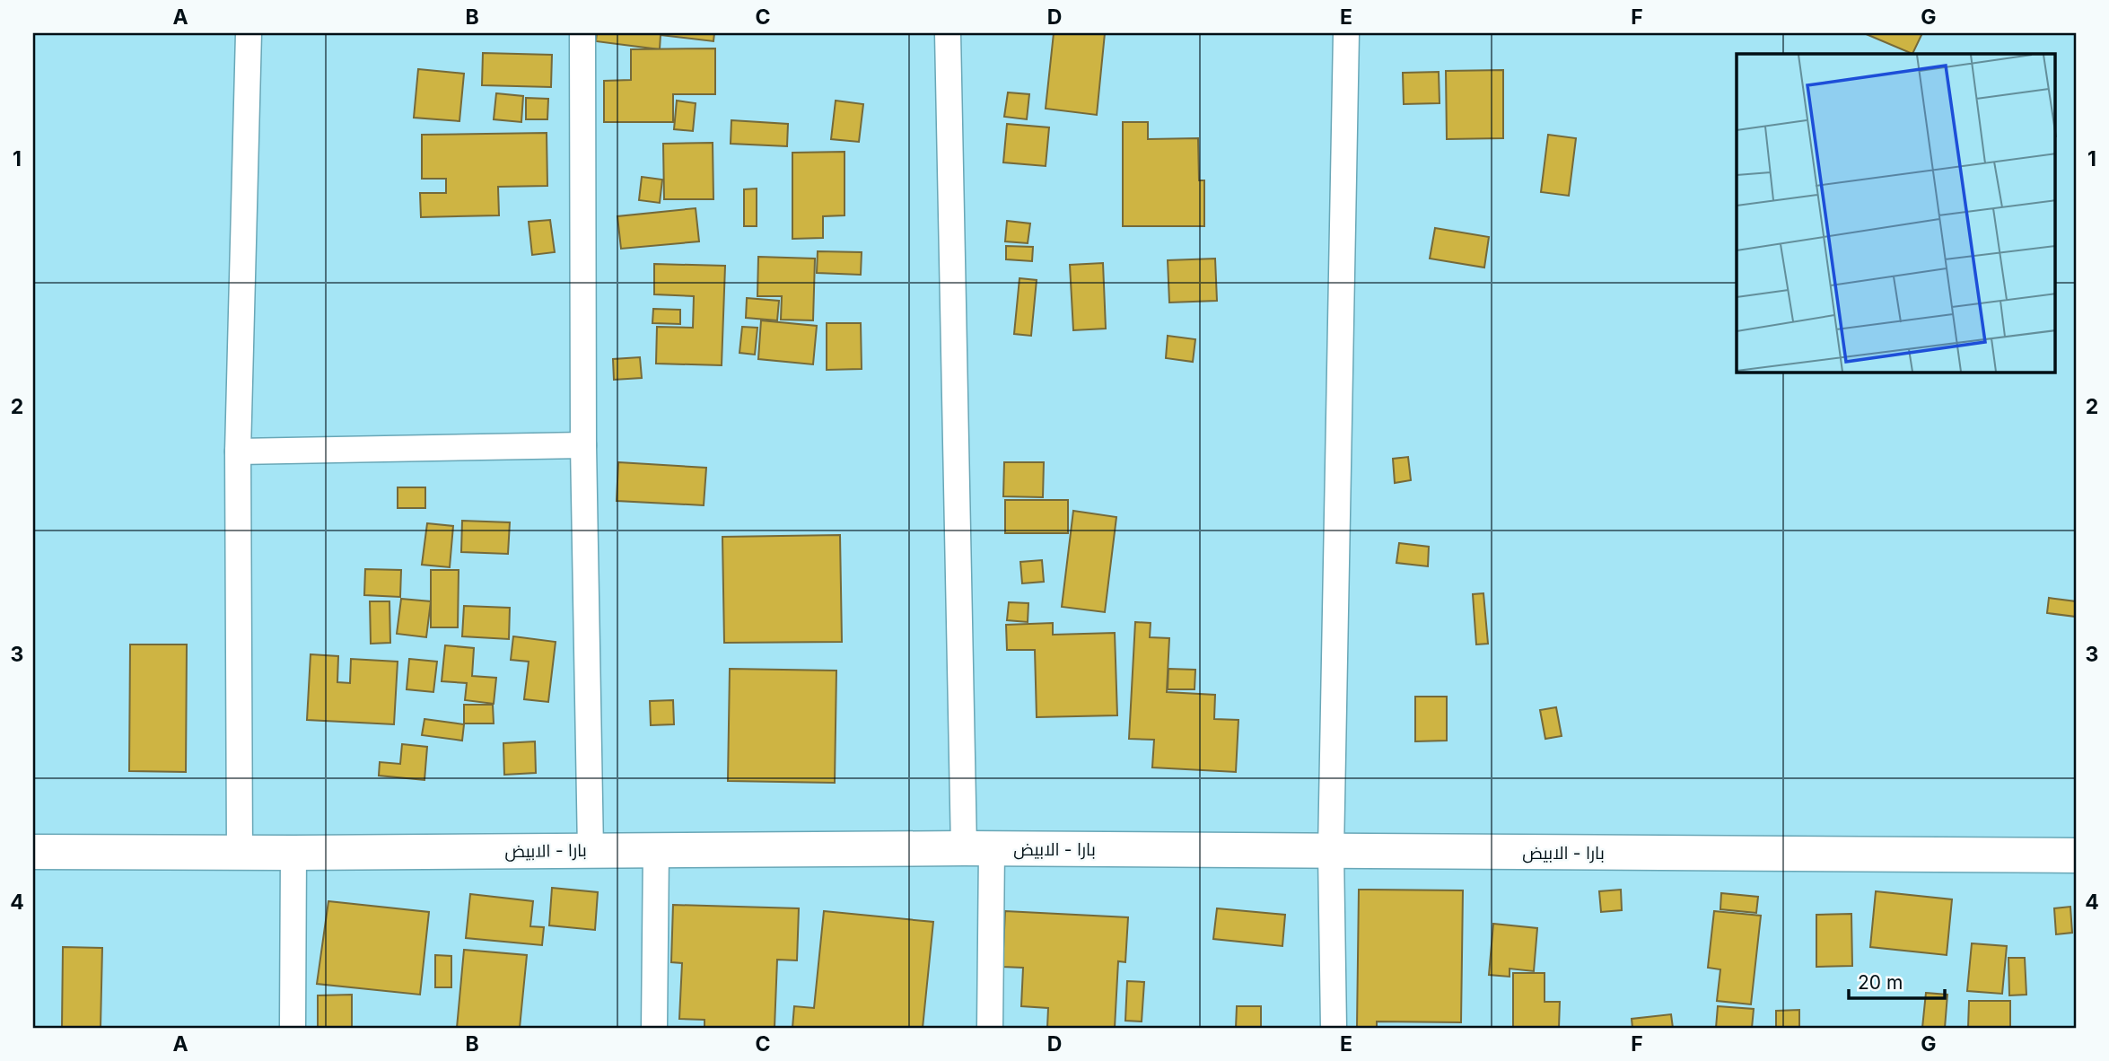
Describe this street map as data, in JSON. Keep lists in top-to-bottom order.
{
  "streets": {
    "main road": ["بارا - الابيض"]
  },
  "scale_bar": "20 m",
  "grid": {
    "columns": [
      "A",
      "B",
      "C",
      "D",
      "E",
      "F",
      "G"
    ],
    "rows": [
      "1",
      "2",
      "3",
      "4"
    ]
  }
}
